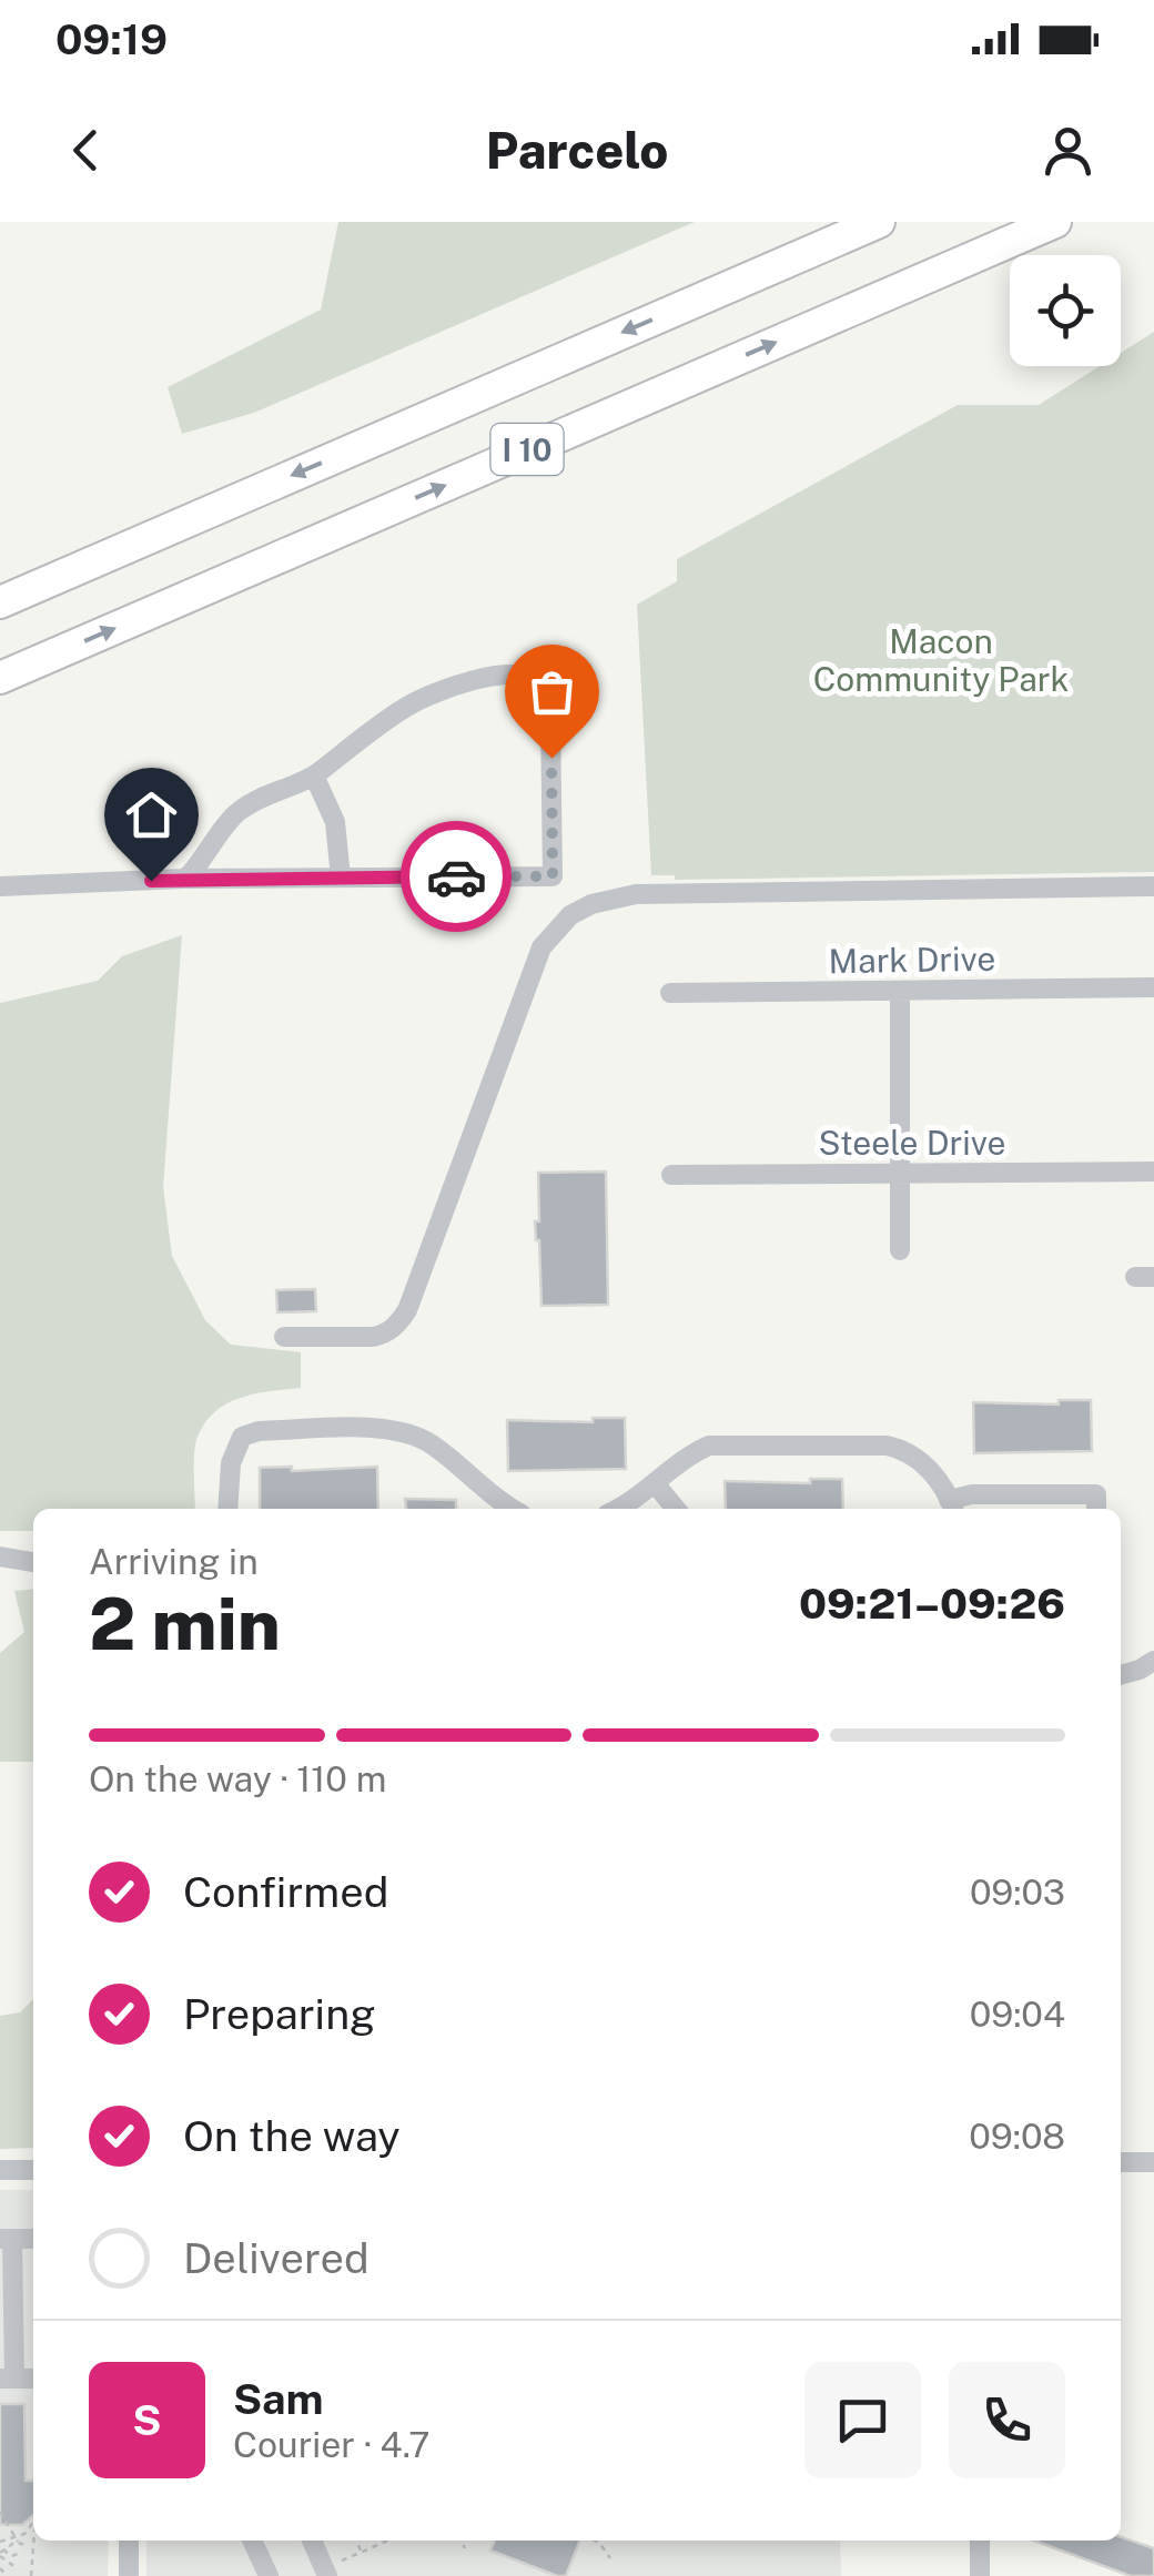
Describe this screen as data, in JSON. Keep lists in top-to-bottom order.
{
  "streets": {
    "highway": ["I 10"],
    "street": ["Mark Drive", "Steele Drive"]
  },
  "parks": ["Macon Community Park"],
  "page": {
    "status": "09:19",
    "header": "Parcelo",
    "heading": ["2 min", "Arriving in", "09:21–09:26"],
    "panel": ["Sam", "Courier · 4.7"],
    "bar": "On the way · 110 m",
    "list": [
      ["Confirmed", "09:03"],
      ["Preparing", "09:04"],
      ["On the way", "09:08"],
      "Delivered"
    ],
    "round": "S"
  }
}
